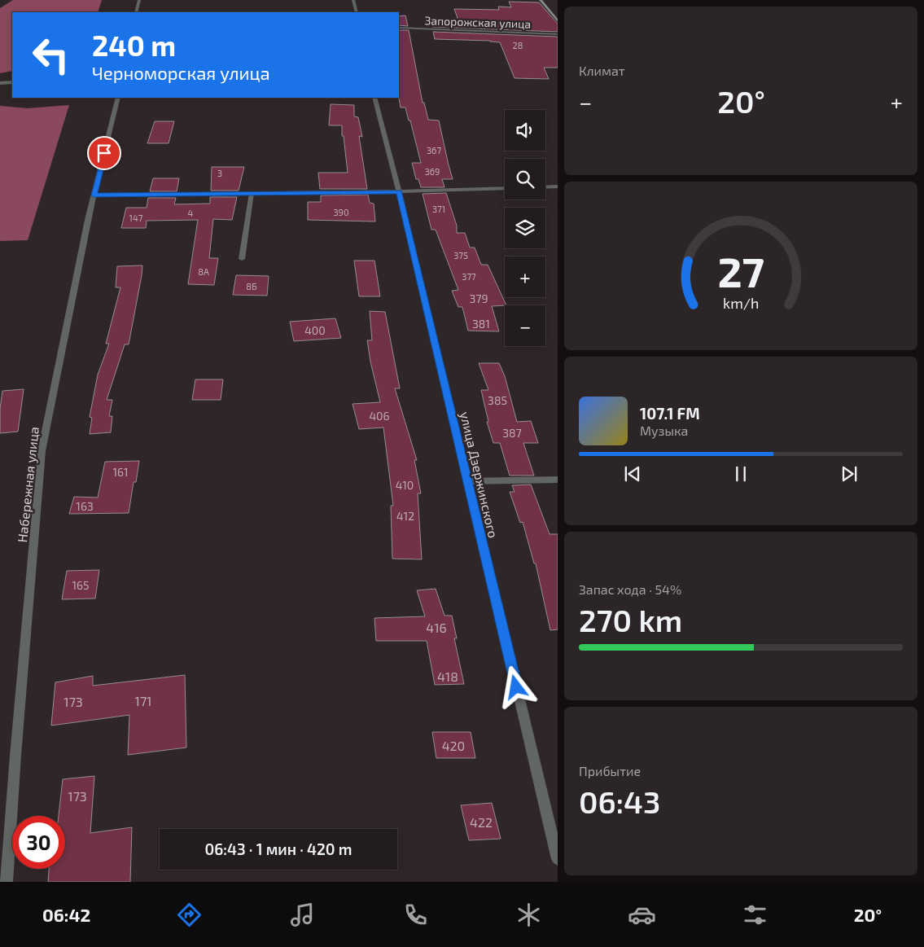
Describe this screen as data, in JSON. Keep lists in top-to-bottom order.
{
  "streets": {
    "street": ["Запорожская улица", "улица Дзержинского", "Набережная улица"]
  },
  "house_numbers": [
    "28",
    "367",
    "369",
    "3",
    "371",
    "390",
    "4",
    "147",
    "375",
    "8А",
    "377",
    "8Б",
    "379",
    "381",
    "400",
    "385",
    "406",
    "387",
    "161",
    "410",
    "163",
    "412",
    "165",
    "416",
    "418",
    "171",
    "173",
    "420",
    "173",
    "422"
  ],
  "page": {
    "tile": [
      "Климат",
      ["Запас хода · 54%", "270 km"],
      ["Прибытие", "06:43"]
    ],
    "turn": ["240 m", "Черноморская улица"],
    "heat": ["−", "20°", "+"],
    "map_buttons": ["+", "−"],
    "song": ["107.1 FM", "Музыка"],
    "limit": "30",
    "trip": "06:43 · 1 мин · 420 m",
    "tabs": ["06:42", "20°"],
    "gauge": ["27", "km/h"]
  }
}
